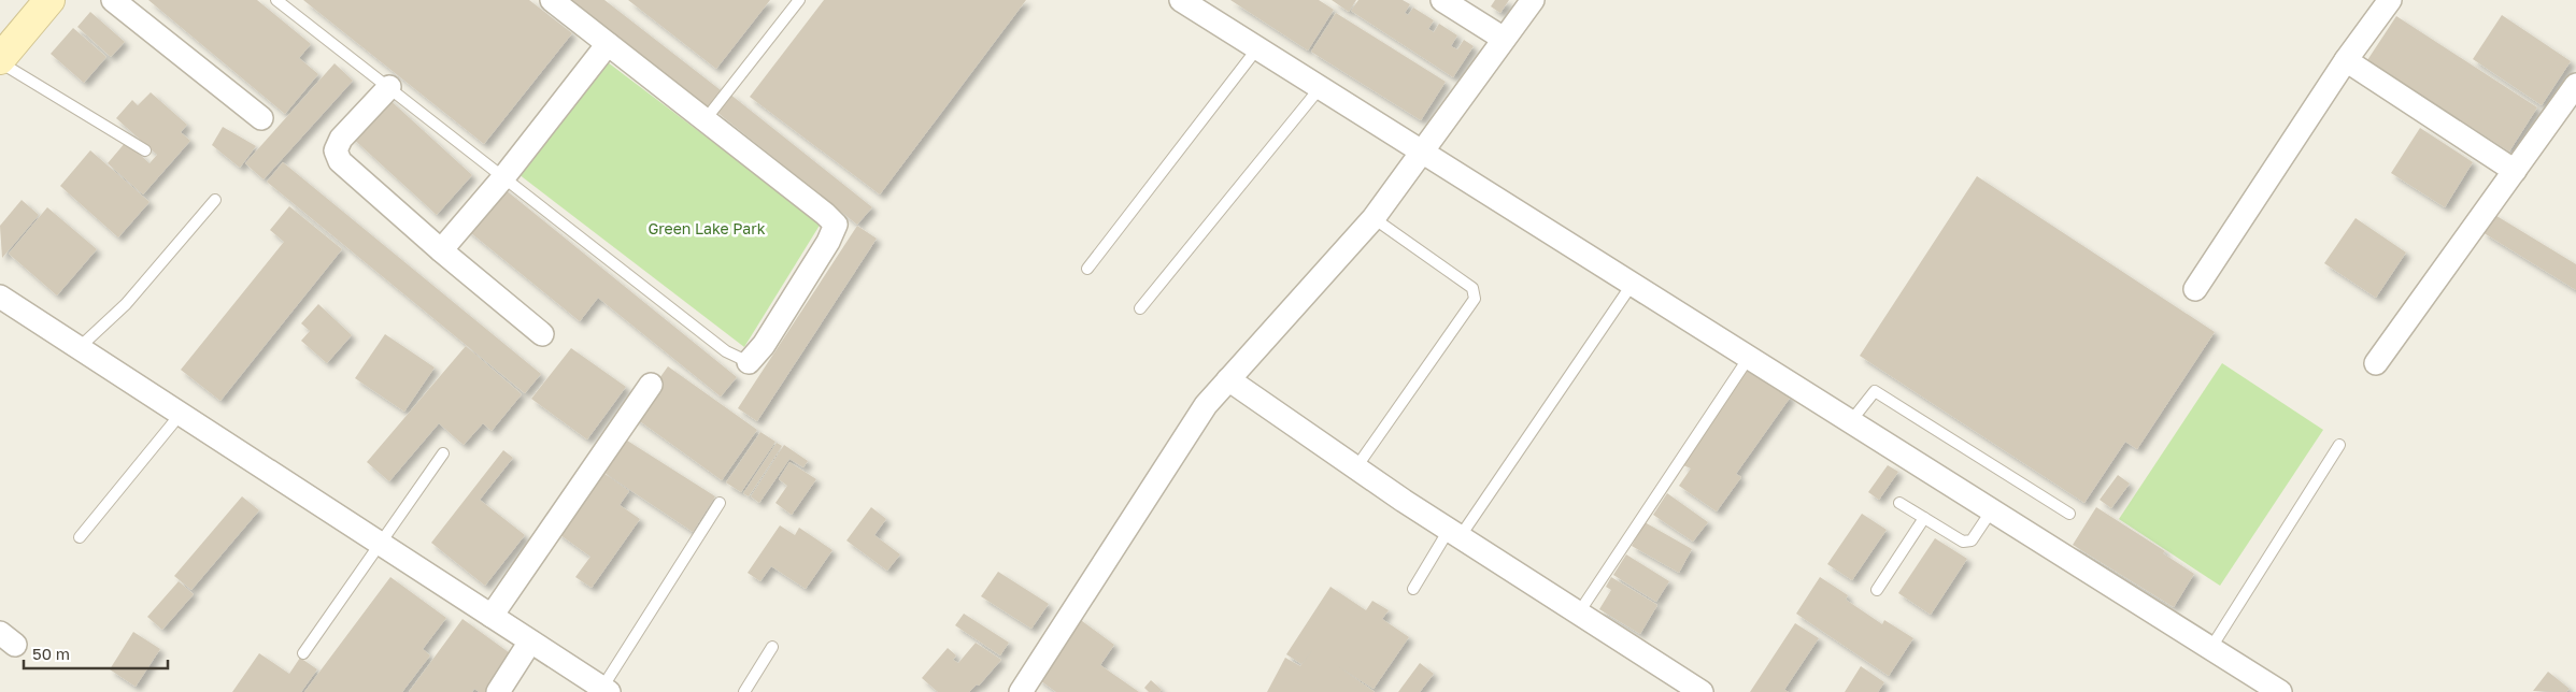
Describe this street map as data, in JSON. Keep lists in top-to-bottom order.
{
  "parks": ["Green Lake Park"],
  "scale_bar": "50 m"
}
